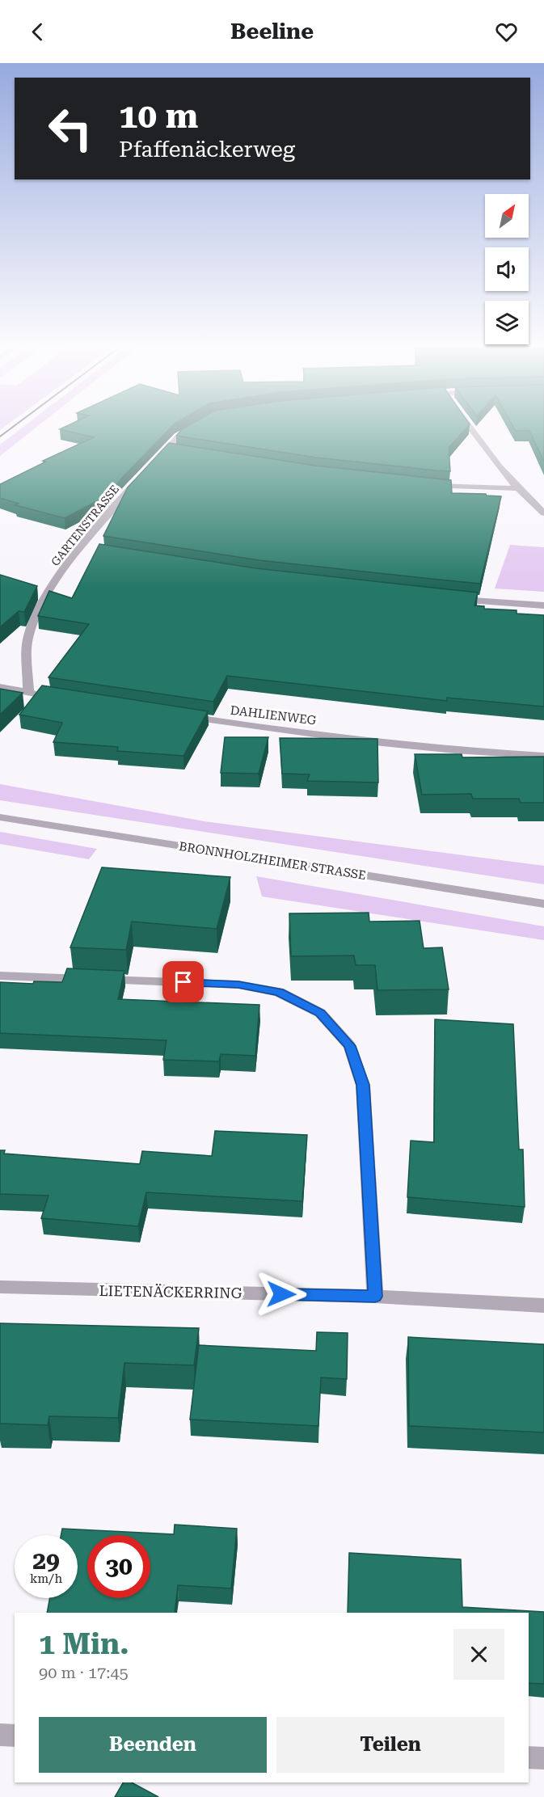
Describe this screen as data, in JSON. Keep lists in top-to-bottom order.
{
  "streets": {
    "street": [
      "GARTENSTRASSE",
      "DAHLIENWEG",
      "BRONNHOLZHEIMER STRASSE",
      "LIETENÄCKERRING"
    ]
  },
  "north": "top right",
  "page": {
    "header": "Beeline",
    "turn": ["10 m", "Pfaffenäckerweg"],
    "speed": "29 km/h",
    "limit": "30",
    "heading": ["1 Min.", "90 m · 17:45"],
    "buttons": ["Beenden", "Teilen"]
  }
}
